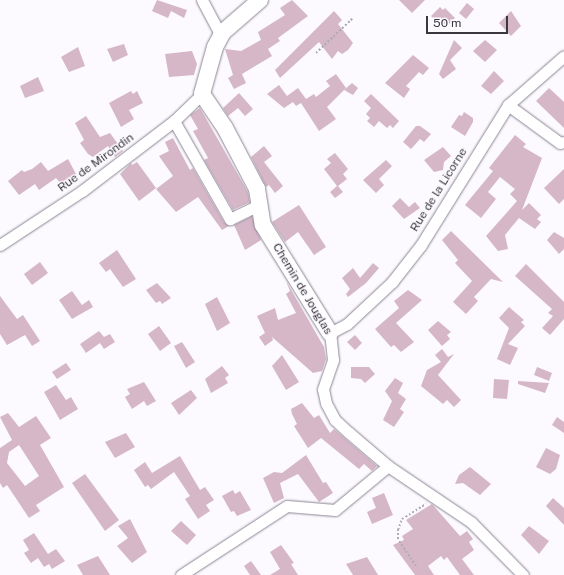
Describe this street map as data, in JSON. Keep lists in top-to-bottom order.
{
  "streets": {
    "street": ["Rue de Mirondin", "Rue de la Licorne", "Chemin de Jouglas"]
  },
  "crossings": [
    ["Rue de Mirondin", "Chemin de Jouglas"],
    ["Rue de la Licorne", "Chemin de Jouglas"]
  ],
  "scale_bar": "50 m"
}
